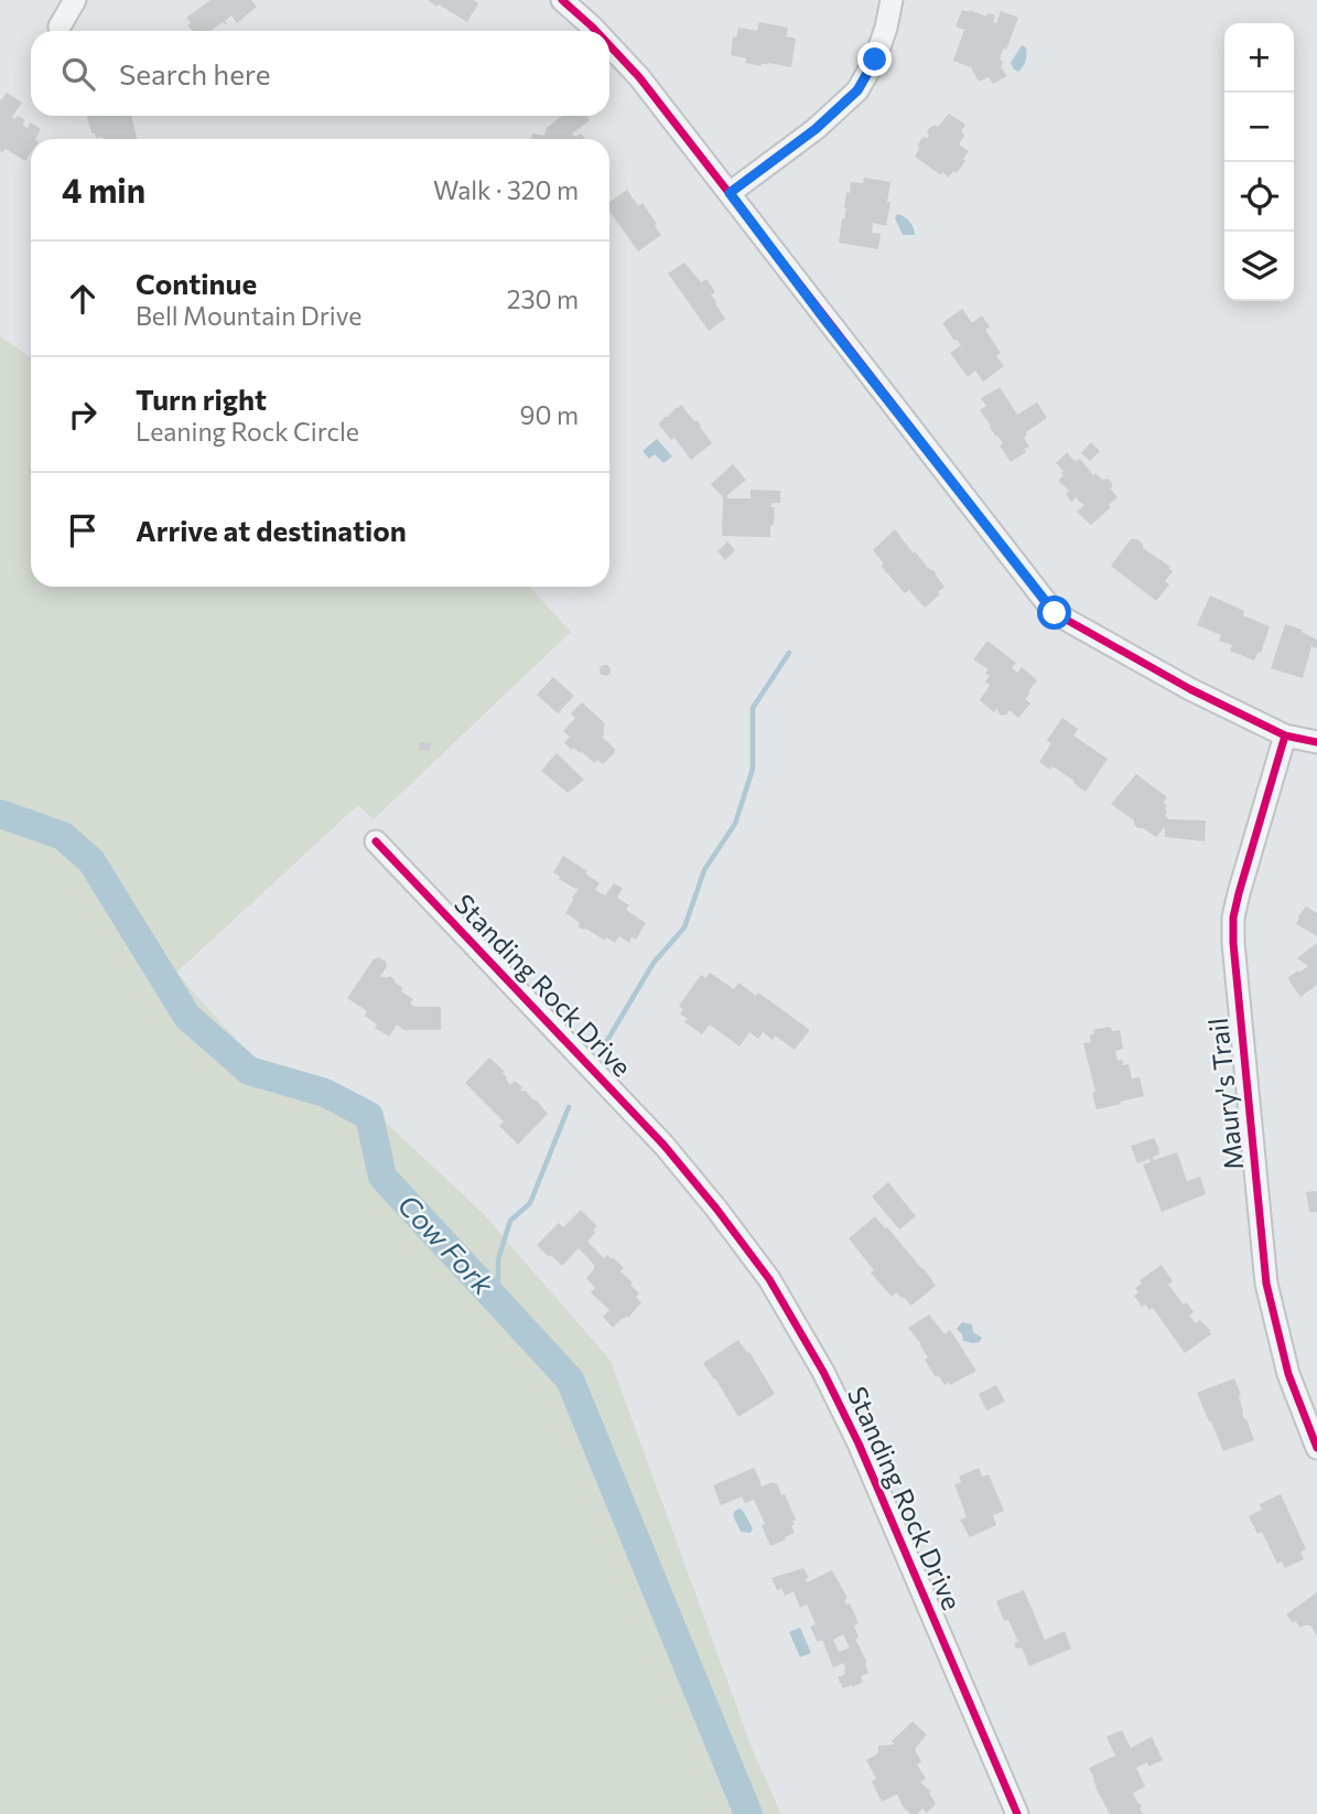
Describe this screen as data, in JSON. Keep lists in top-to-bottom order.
{
  "streets": {
    "street": ["Standing Rock Drive", "Maury's Trail"]
  },
  "water": ["Cow Fork"],
  "page": {
    "map_buttons": ["+", "−"],
    "search": "Search here",
    "heading": ["4 min", "Walk · 320 m"],
    "list": [
      ["Continue", "Bell Mountain Drive", "230 m"],
      ["Turn right", "Leaning Rock Circle", "90 m"],
      "Arrive at destination"
    ]
  }
}
